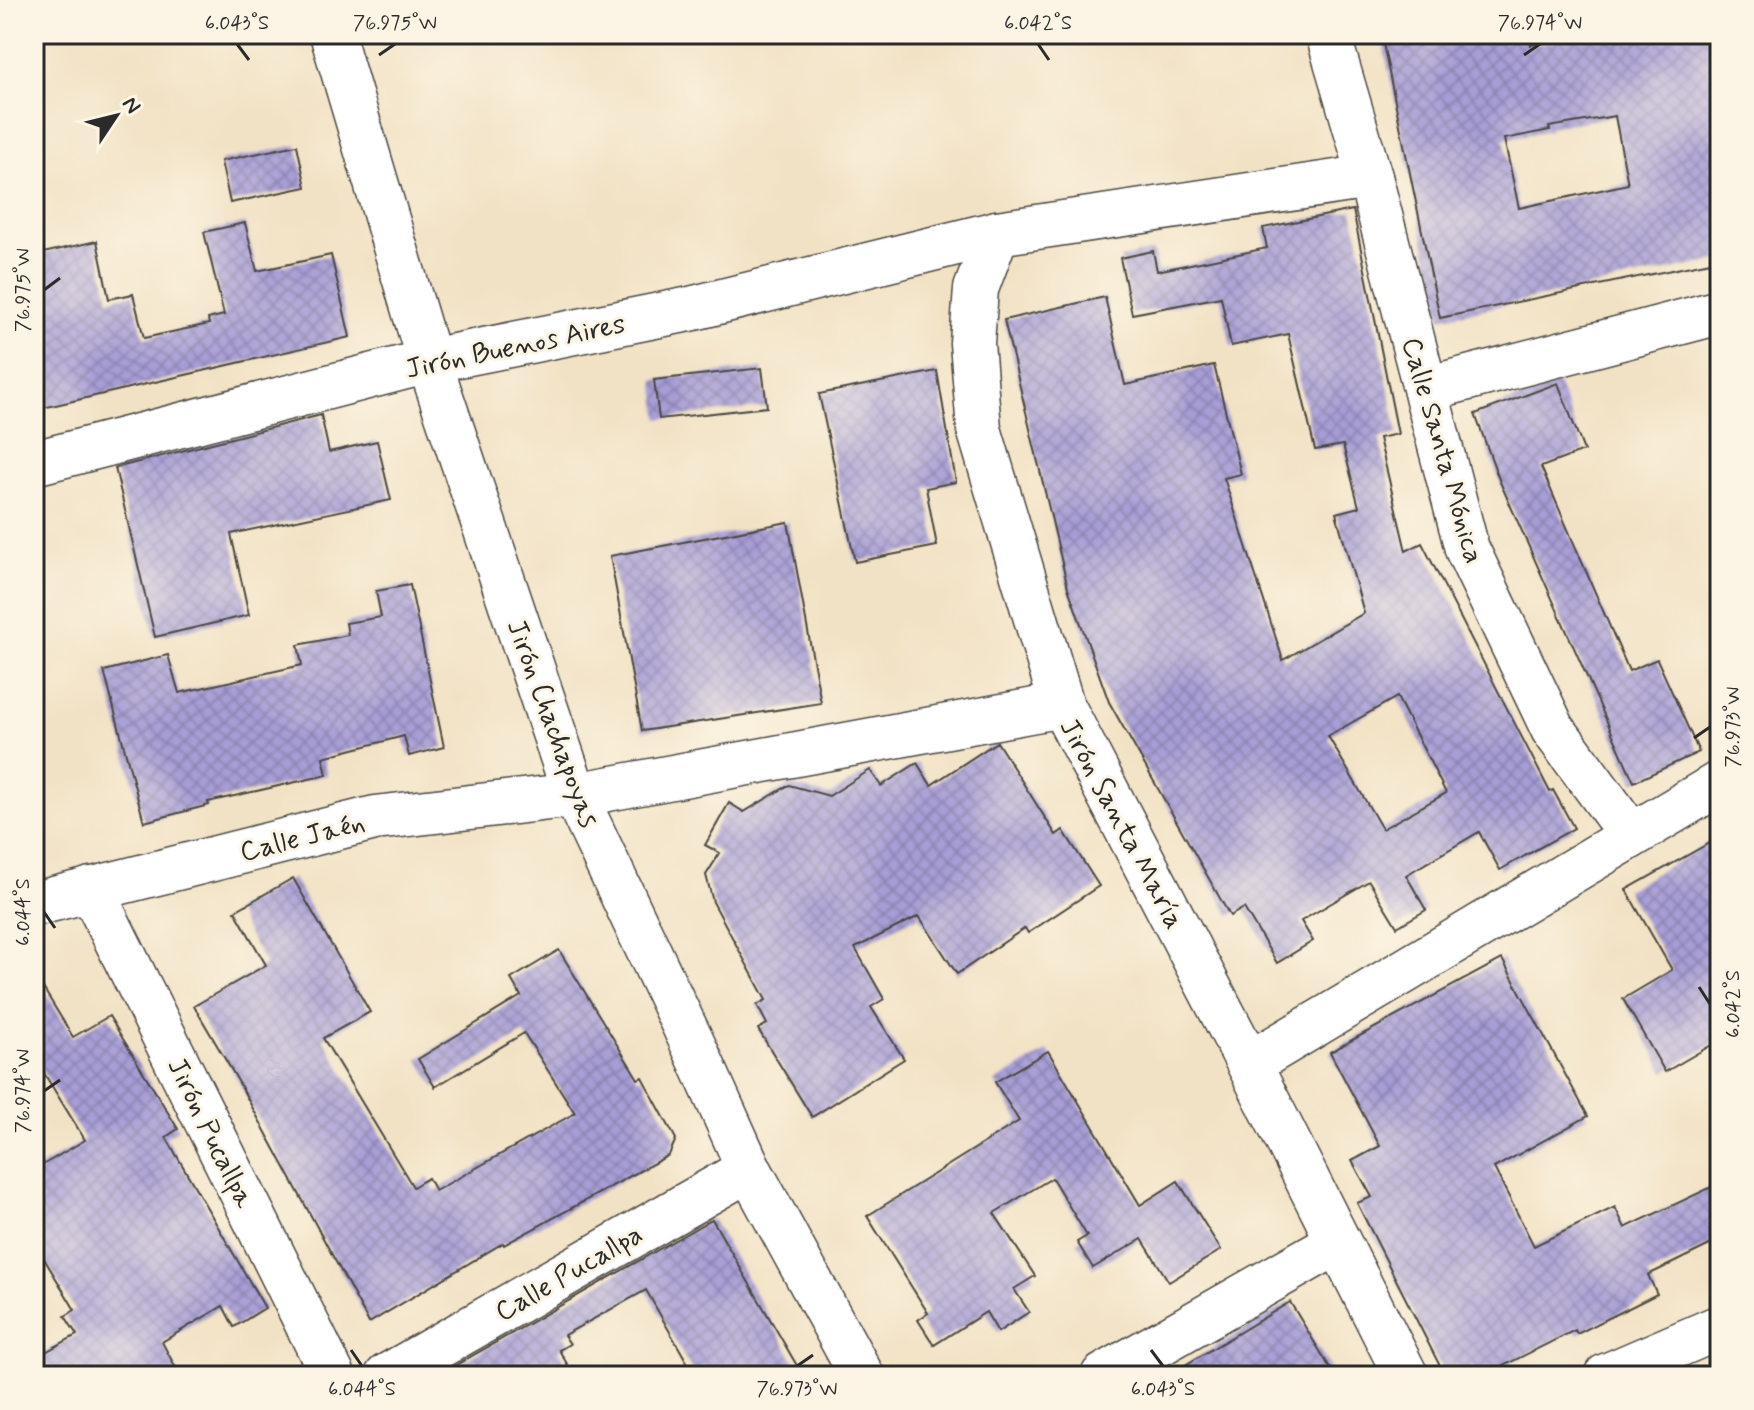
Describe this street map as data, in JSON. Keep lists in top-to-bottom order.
{
  "streets": {
    "street": [
      "Jirón Buenos Aires",
      "Calle Santa Mónica",
      "Jirón Chachapoyas",
      "Jirón Santa María",
      "Calle Jaén",
      "Jirón Pucallpa",
      "Calle Pucallpa"
    ]
  },
  "crossings": [
    ["Jirón Buenos Aires", "Calle Santa Mónica"],
    ["Jirón Buenos Aires", "Jirón Chachapoyas"],
    ["Jirón Buenos Aires", "Jirón Santa María"],
    ["Jirón Chachapoyas", "Calle Jaén"],
    ["Jirón Chachapoyas", "Calle Pucallpa"],
    ["Jirón Santa María", "Calle Jaén"],
    ["Calle Jaén", "Jirón Pucallpa"]
  ],
  "north": "top right",
  "coordinates": [
    "6.043°S",
    "76.975°W",
    "6.042°S",
    "76.974°W",
    "76.973°W",
    "6.044°S"
  ]
}
